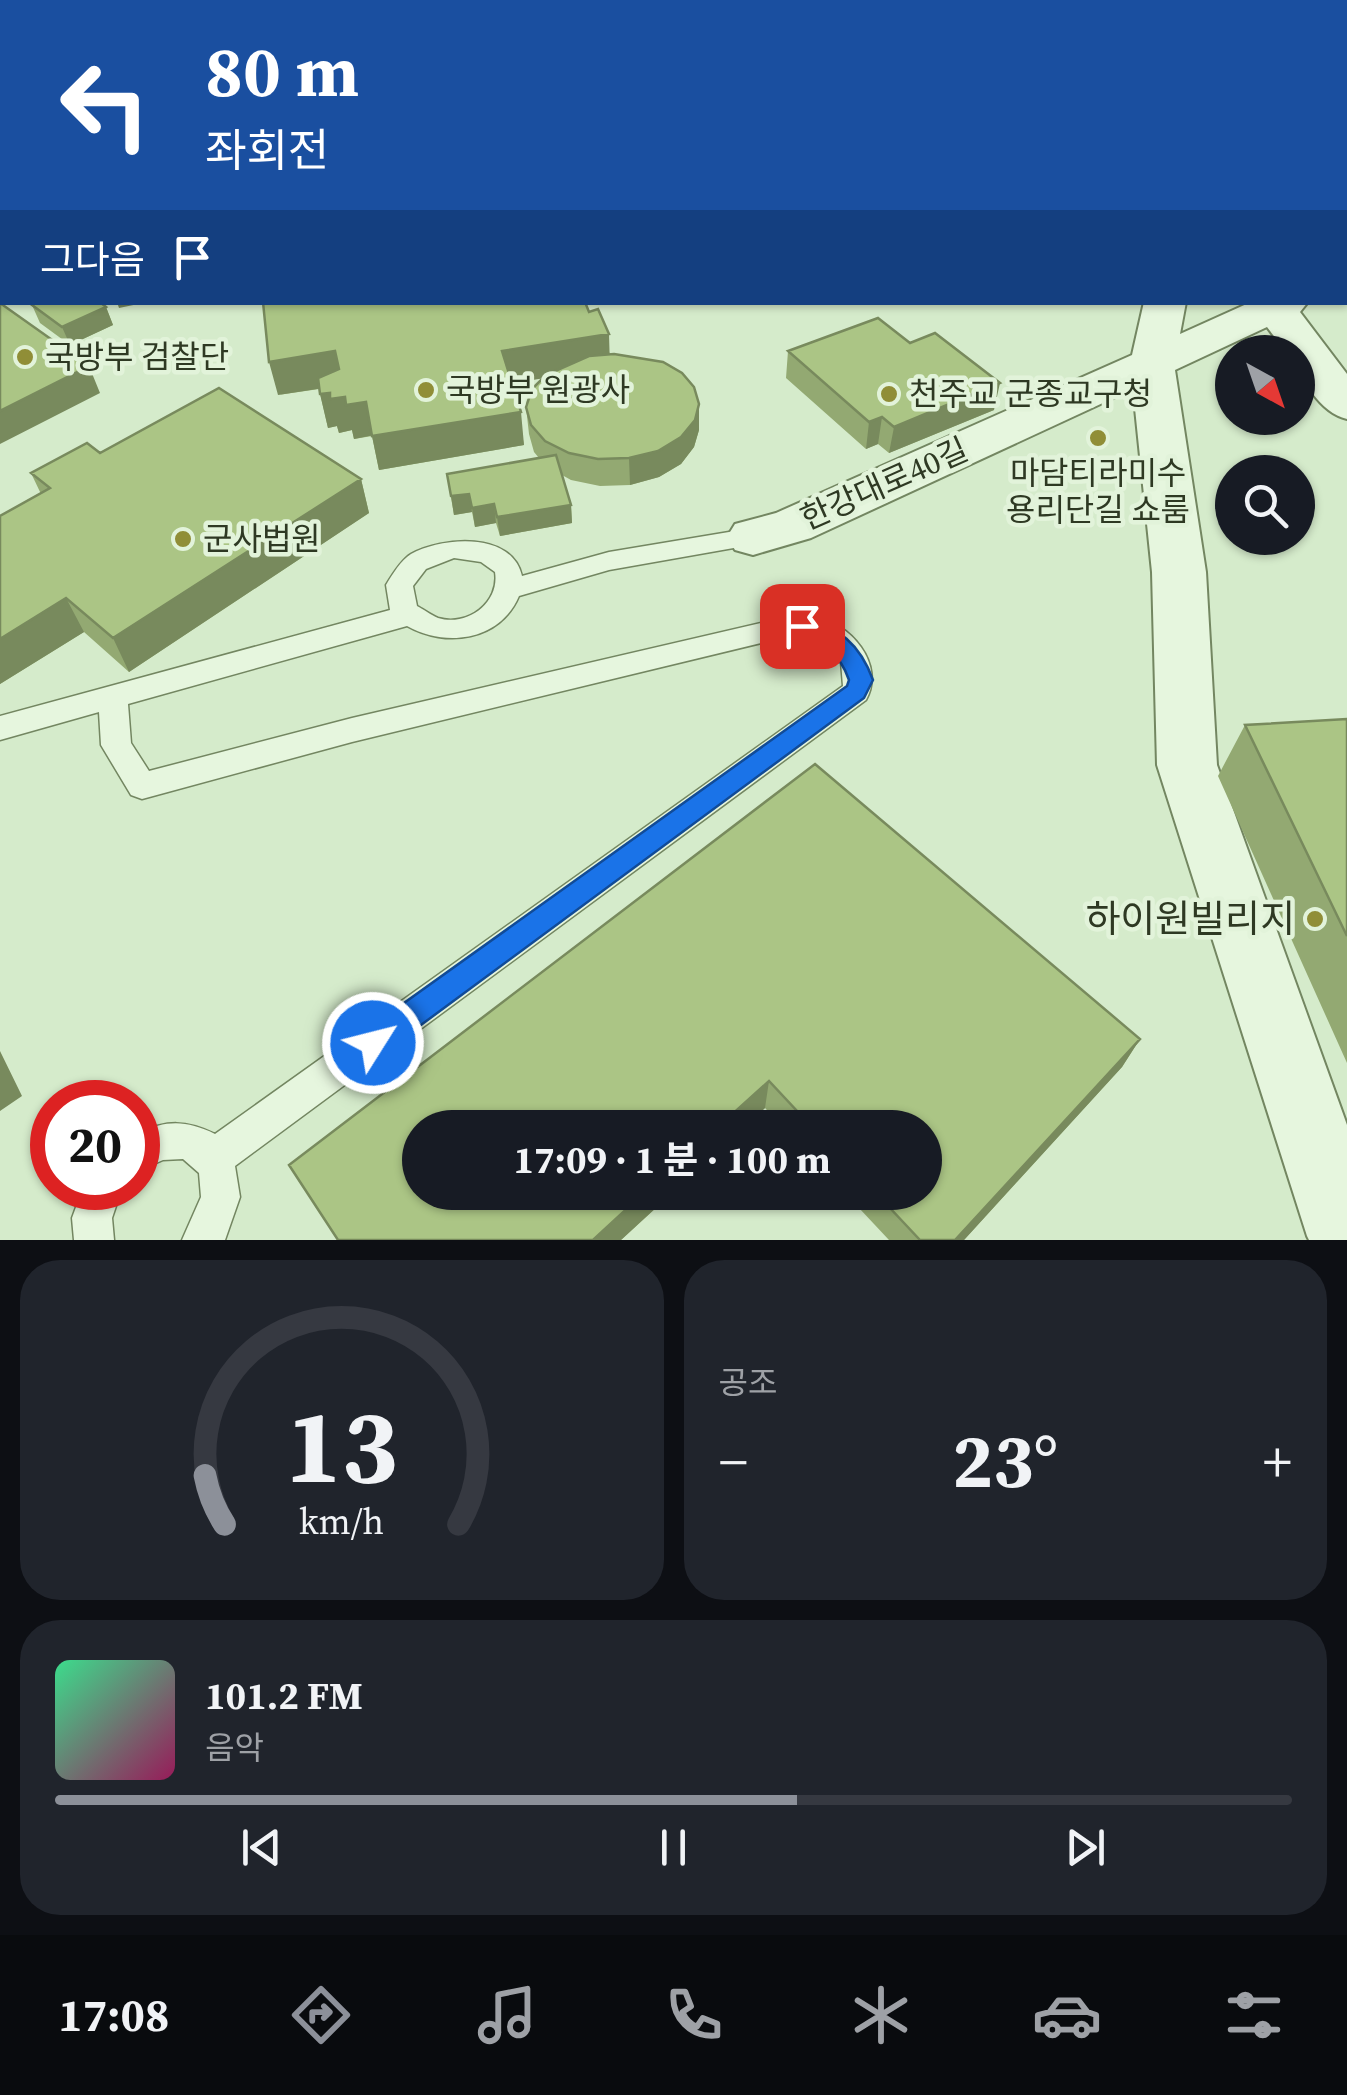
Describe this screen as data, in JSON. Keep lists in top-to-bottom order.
{
  "streets": {
    "street": ["한강대로40길"]
  },
  "places": [
    "국방부 검찰단",
    "국방부 원광사",
    "천주교 군종교구청",
    "마담티라미수 용리단길 쇼룸",
    "군사법원",
    "하이원빌리지"
  ],
  "north": "bottom right",
  "page": {
    "turn": ["80 m", "좌회전"],
    "then": "그다음",
    "limit": "20",
    "trip": "17:09 · 1 분 · 100 m",
    "tile": "공조",
    "heat": ["−", "23°", "+"],
    "song": ["101.2 FM", "음악"],
    "tabs": "17:08",
    "gauge": ["13", "km/h"]
  }
}
